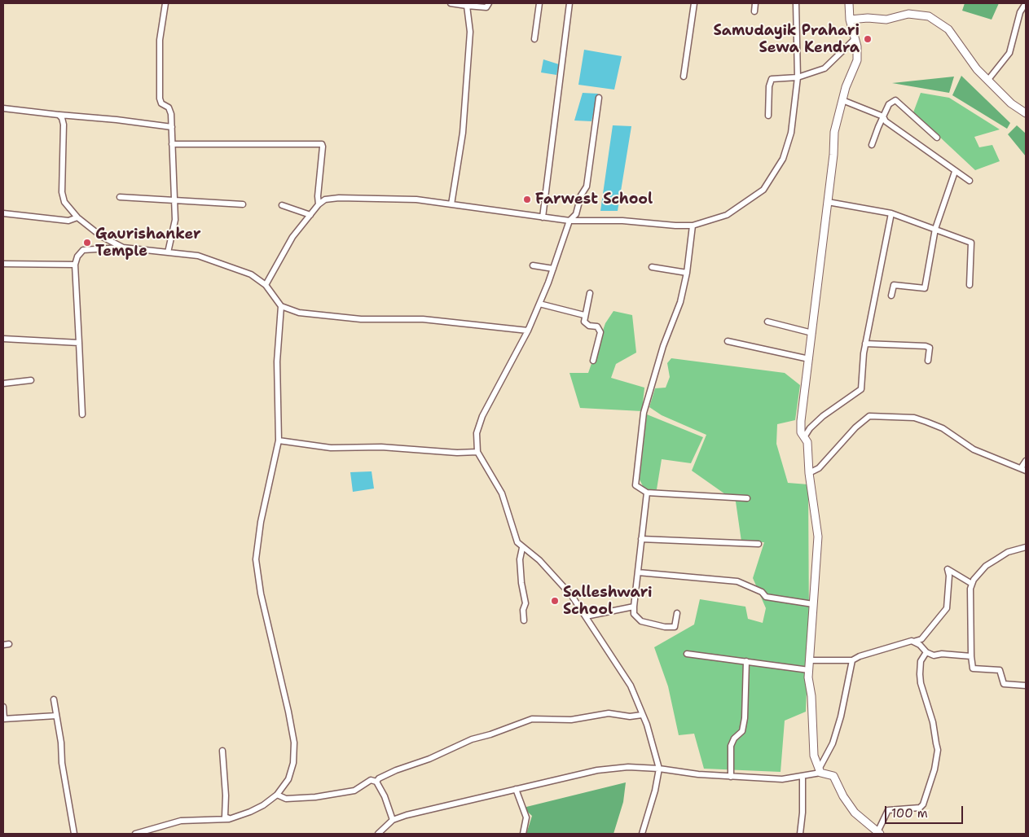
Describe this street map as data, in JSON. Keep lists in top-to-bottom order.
{
  "places": [
    "Samudayik Prahari Sewa Kendra",
    "Farwest School",
    "Gaurishanker Temple",
    "Salleshwari School"
  ],
  "scale_bar": "100 m"
}
